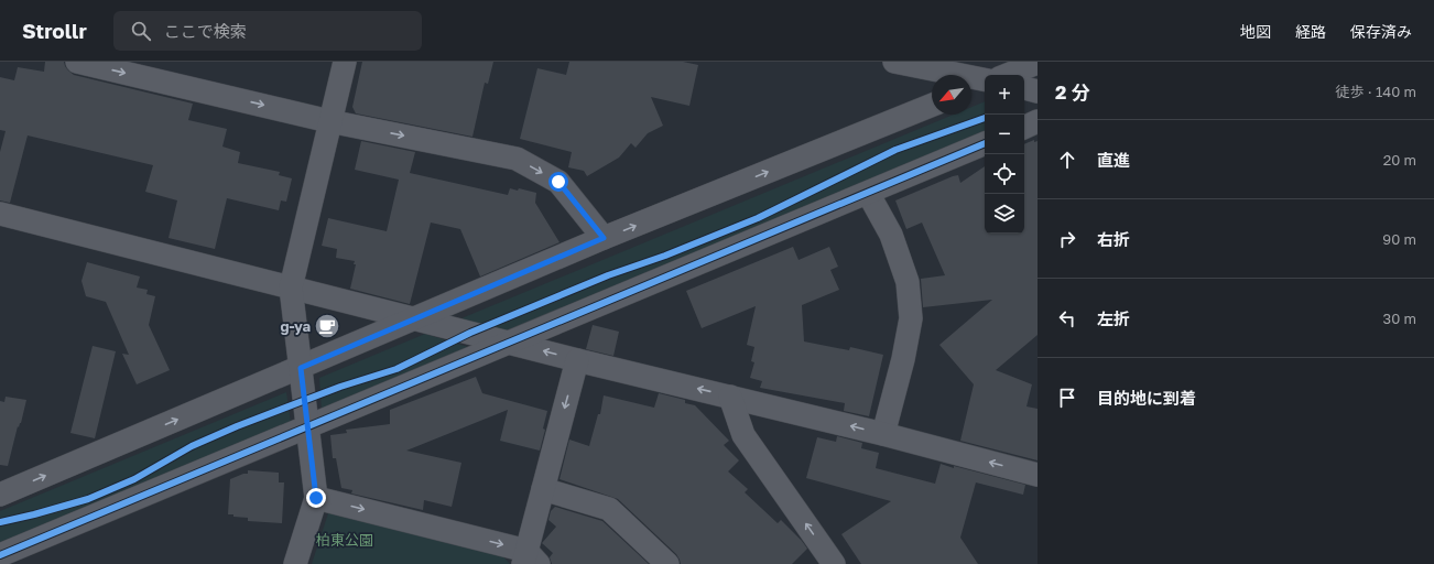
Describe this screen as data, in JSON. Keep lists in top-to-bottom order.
{
  "parks": ["柏東公園"],
  "places": {
    "cafe": ["g-ya"]
  },
  "north": "bottom left",
  "page": {
    "header": "Strollr",
    "search": "ここで検索",
    "nav": ["地図", "経路", "保存済み"],
    "heading": ["2 分", "徒歩 · 140 m"],
    "map_buttons": ["+", "−"],
    "list": [
      ["直進", "20 m"],
      ["右折", "90 m"],
      ["左折", "30 m"],
      "目的地に到着"
    ]
  }
}
